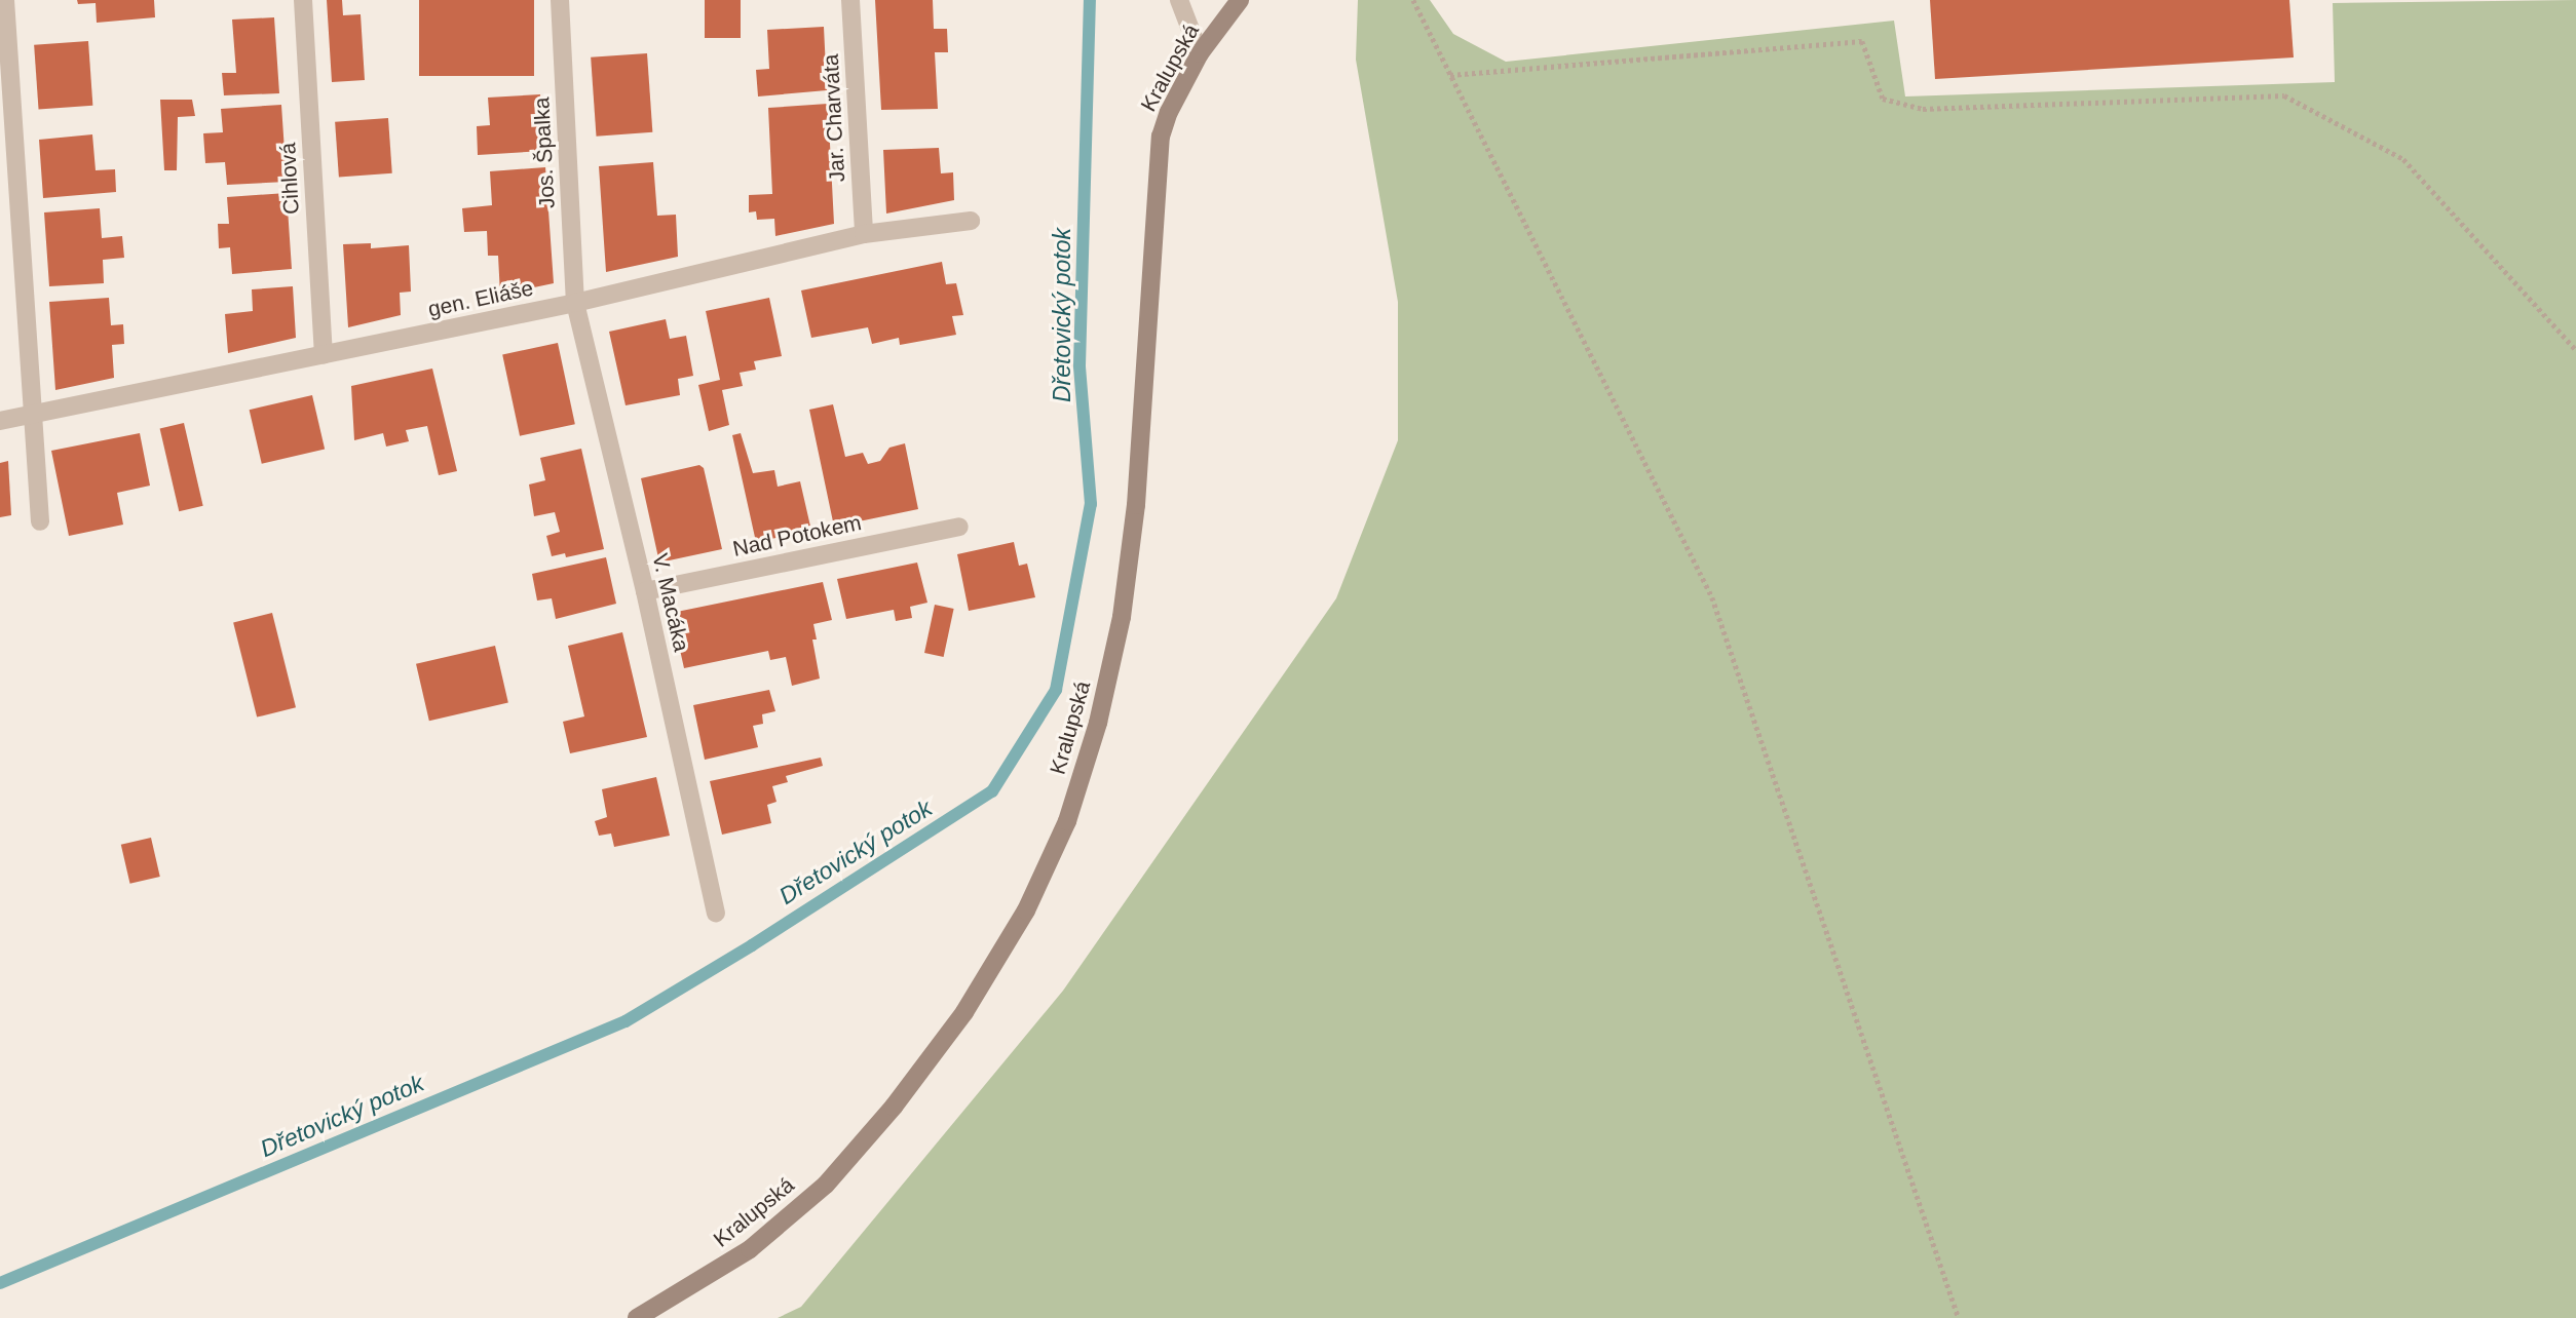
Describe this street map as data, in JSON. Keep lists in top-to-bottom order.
{
  "streets": {
    "main road": ["Kralupská"],
    "street": [
      "Jar. Charváta",
      "Jos. Špalka",
      "Cihlová",
      "gen. Eliáše",
      "Nad Potokem",
      "V. Macáka"
    ]
  },
  "crossings": [
    ["Jar. Charváta", "gen. Eliáše"],
    ["Jos. Špalka", "gen. Eliáše"],
    ["Jos. Špalka", "V. Macáka"],
    ["Cihlová", "gen. Eliáše"],
    ["gen. Eliáše", "V. Macáka"],
    ["Nad Potokem", "V. Macáka"]
  ],
  "water": ["Dřetovický potok"]
}
